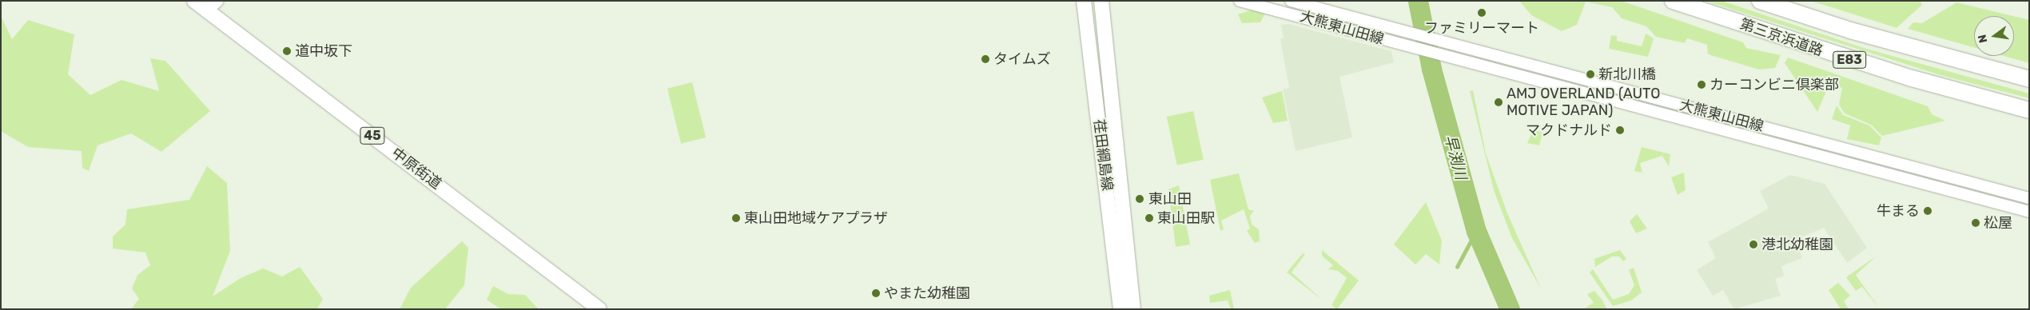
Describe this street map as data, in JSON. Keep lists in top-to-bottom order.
{
  "streets": {
    "highway": ["第三京浜道路", "E83"],
    "main road": ["45", "荏田綱島線", "中原街道"],
    "street": ["大熊東山田線"]
  },
  "water": ["早渕川"],
  "places": [
    "ファミリーマート",
    "道中坂下",
    "タイムズ",
    "新北川橋",
    "カーコンビニ倶楽部",
    "AMJ OVERLAND (AUTO MOTIVE JAPAN)",
    "マクドナルド",
    "東山田",
    "牛まる",
    "東山田地域ケアプラザ",
    "東山田駅",
    "松屋",
    "港北幼稚園",
    "やまた幼稚園"
  ],
  "north": "left"
}
